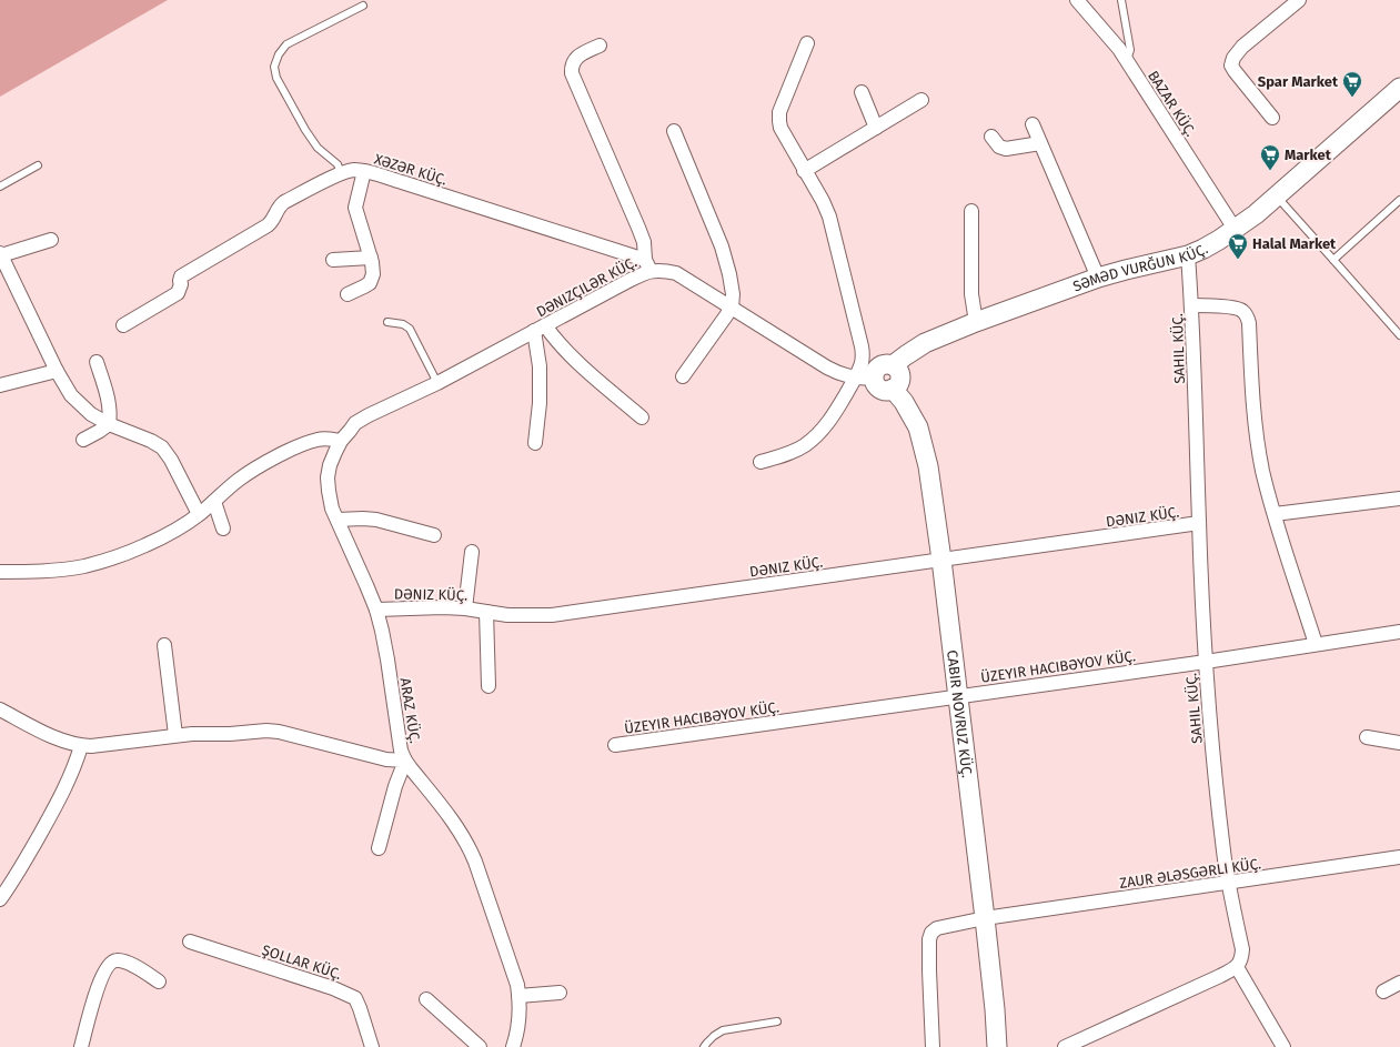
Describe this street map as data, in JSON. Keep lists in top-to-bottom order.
{
  "streets": {
    "main road": ["SƏMƏD VURĞUN KÜÇ.", "CABIR NOVRUZ KÜÇ."],
    "street": [
      "BAZAR KÜÇ.",
      "XƏZƏR KÜÇ.",
      "DӘNIZÇILӘR KÜÇ.",
      "SAHIL KÜÇ.",
      "DӘNIZ KÜÇ.",
      "ARAZ KÜÇ.",
      "ZAUR ƏLƏSGƏRLI KÜÇ.",
      "ŞOLLAR KÜÇ."
    ]
  },
  "crossings": [
    ["BAZAR KÜÇ.", "SƏMƏD VURĞUN KÜÇ."],
    ["XƏZƏR KÜÇ.", "DӘNIZÇILӘR KÜÇ."],
    ["SƏMƏD VURĞUN KÜÇ.", "DӘNIZÇILӘR KÜÇ."],
    ["SƏMƏD VURĞUN KÜÇ.", "SAHIL KÜÇ."],
    ["DӘNIZÇILӘR KÜÇ.", "ARAZ KÜÇ."],
    ["SAHIL KÜÇ.", "DӘNIZ KÜÇ."],
    ["SAHIL KÜÇ.", "ZAUR ƏLƏSGƏRLI KÜÇ."],
    ["DӘNIZ KÜÇ.", "ARAZ KÜÇ."],
    ["DӘNIZ KÜÇ.", "CABIR NOVRUZ KÜÇ."],
    ["CABIR NOVRUZ KÜÇ.", "ZAUR ƏLƏSGƏRLI KÜÇ."]
  ],
  "places": {
    "supermarket": ["Spar Market", "Market", "Halal Market"]
  }
}
